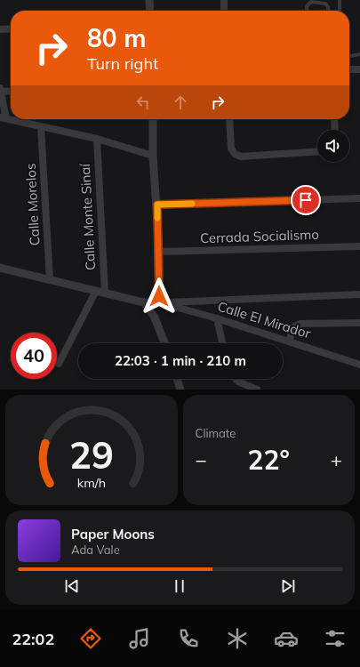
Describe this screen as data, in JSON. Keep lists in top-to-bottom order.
{
  "streets": {
    "street": [
      "Calle Morelos",
      "Calle Monte Sinaí",
      "Cerrada Socialismo",
      "Calle El Mirador"
    ]
  },
  "page": {
    "turn": ["80 m", "Turn right"],
    "limit": "40",
    "trip": "22:03 · 1 min · 210 m",
    "tile": "Climate",
    "heat": ["−", "22°", "+"],
    "song": ["Paper Moons", "Ada Vale"],
    "tabs": "22:02",
    "gauge": ["29", "km/h"]
  }
}
